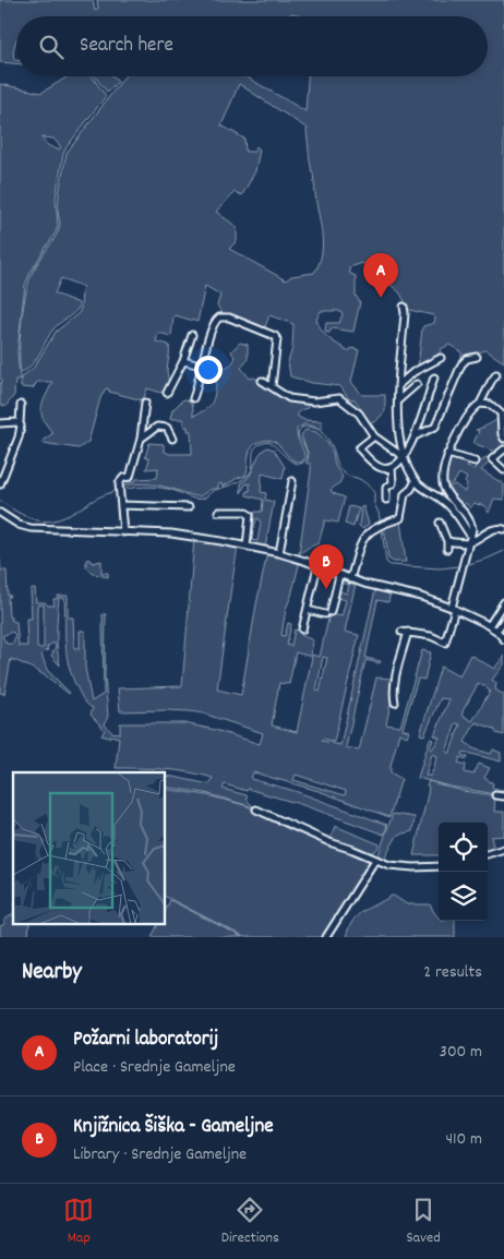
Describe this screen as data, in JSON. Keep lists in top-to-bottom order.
{
  "page": {
    "search": "Search here",
    "pins": ["A", "B"],
    "heading": ["Nearby", "2 results"],
    "list": [
      {
        "mark": "A",
        "name": "Požarni laboratorij",
        "note": "Place · Srednje Gameljne",
        "value": "300 m"
      },
      {
        "mark": "B",
        "name": "Knjižnica Šiška - Gameljne",
        "note": "Library · Srednje Gameljne",
        "value": "410 m"
      }
    ],
    "nav": ["Map", "Directions", "Saved"]
  }
}
